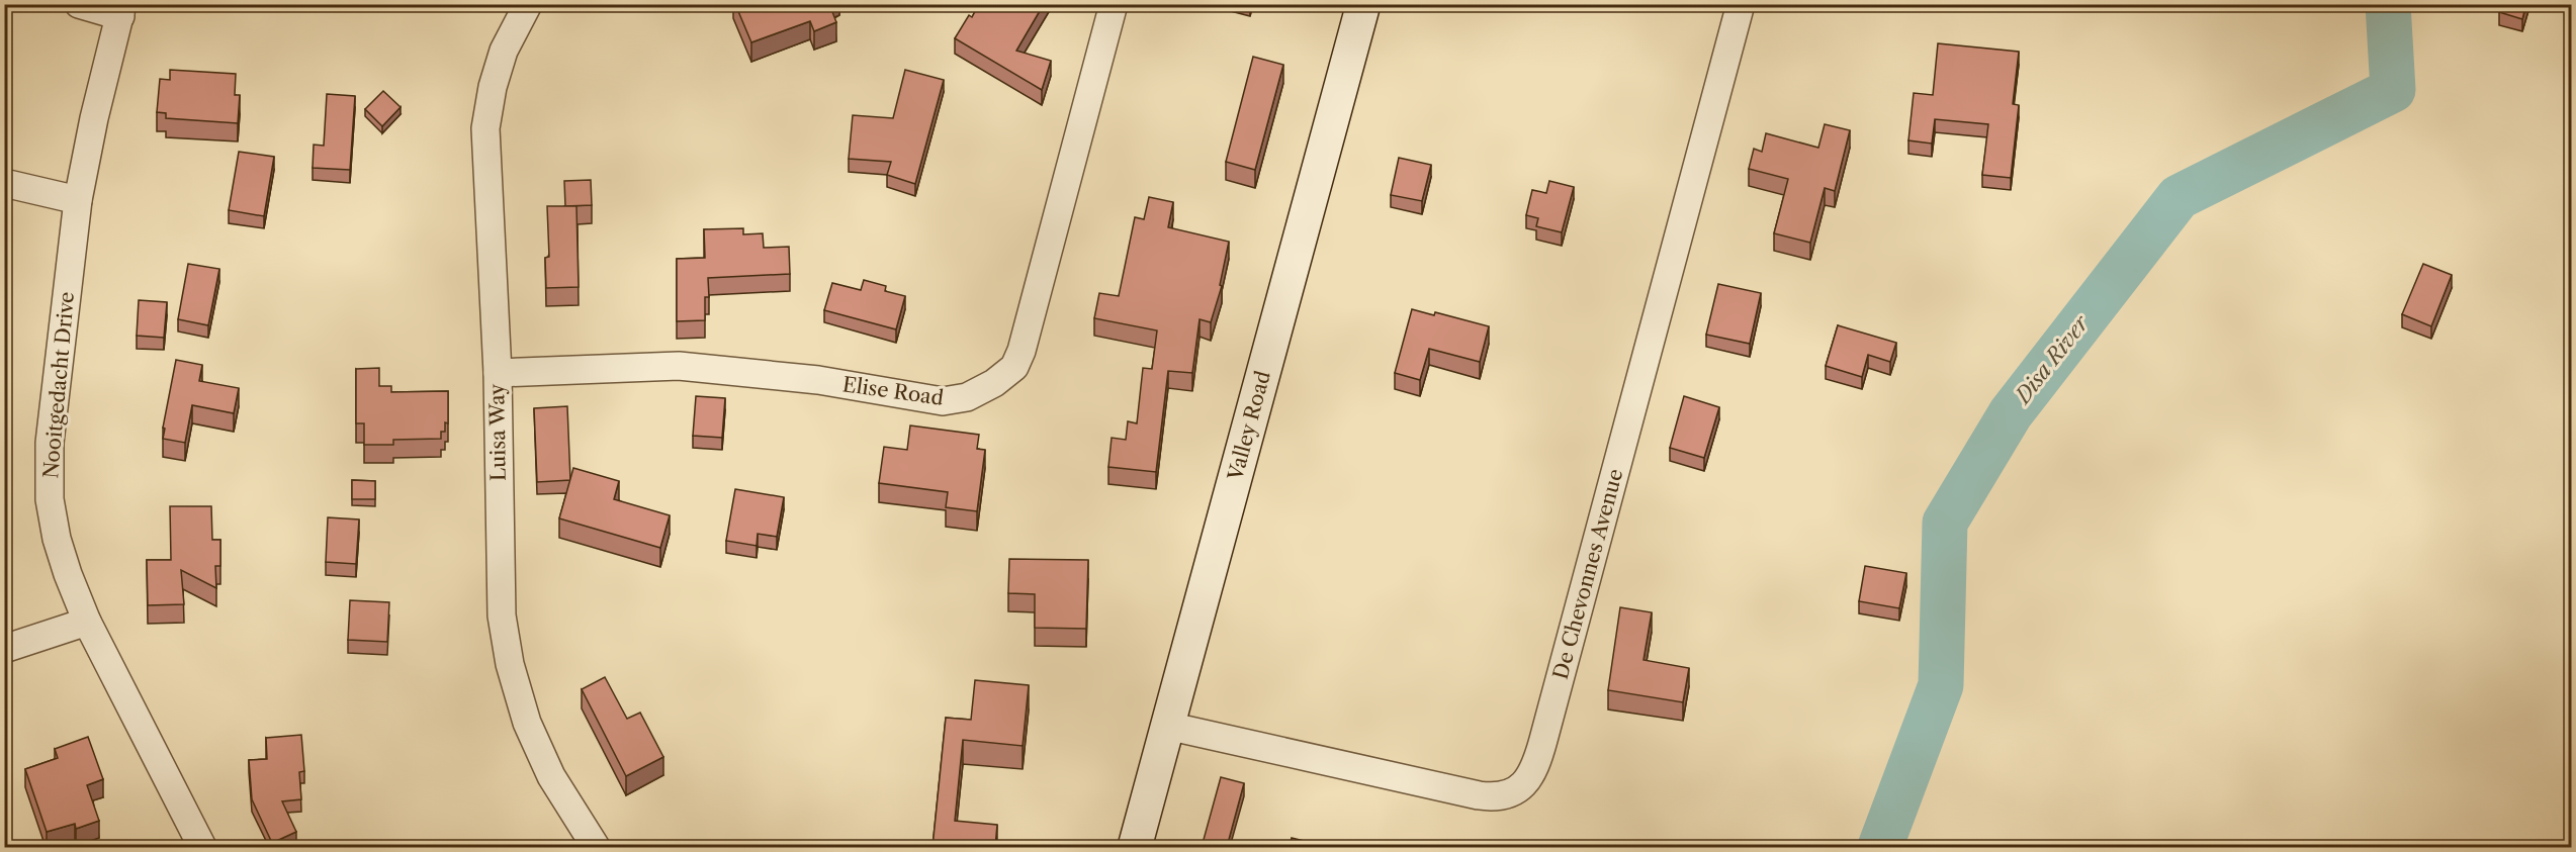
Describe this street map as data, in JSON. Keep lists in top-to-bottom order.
{
  "streets": {
    "street": [
      "Nooitgedacht Drive",
      "Elise Road",
      "Valley Road",
      "Luisa Way",
      "De Chevonnes Avenue"
    ]
  },
  "crossings": [
    ["Elise Road", "Luisa Way"],
    ["Valley Road", "De Chevonnes Avenue"]
  ],
  "water": ["Disa River"]
}
